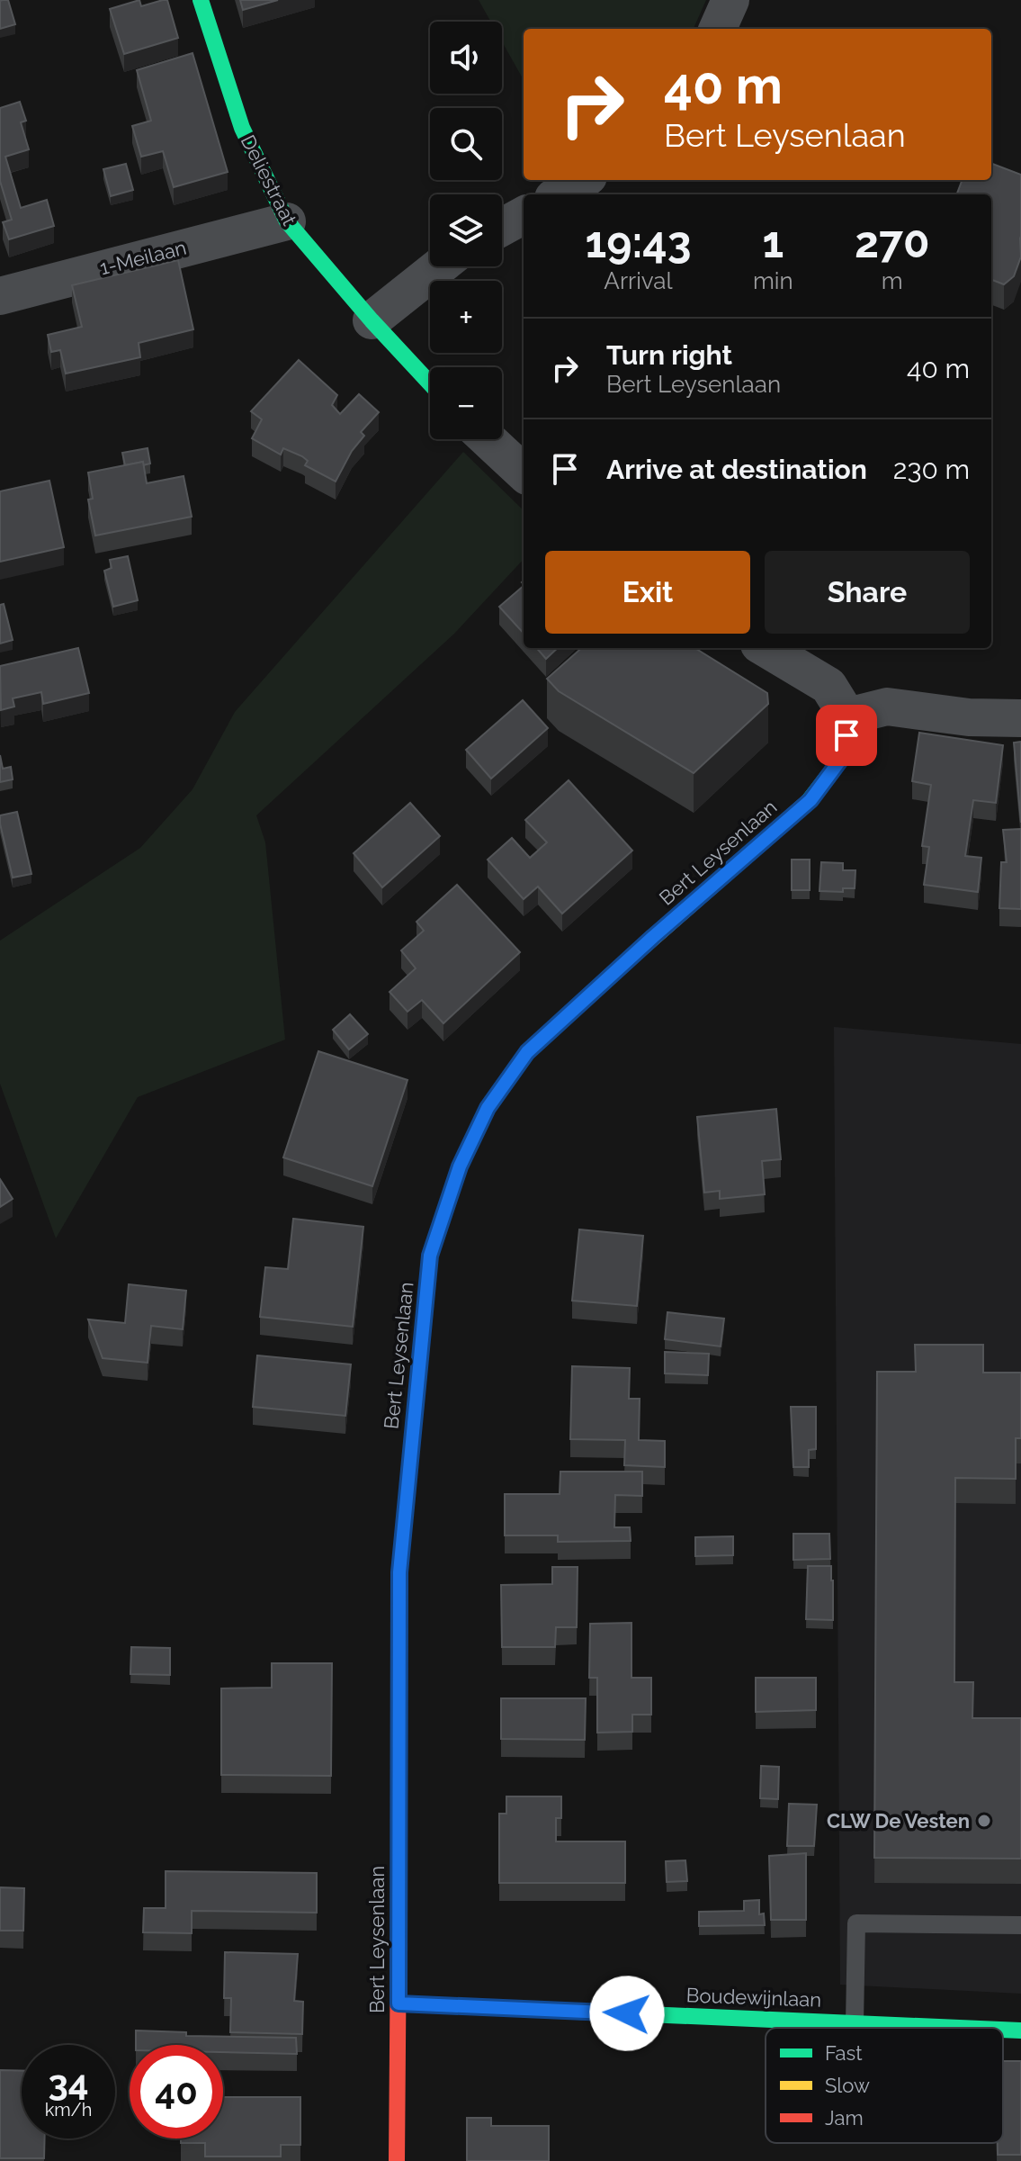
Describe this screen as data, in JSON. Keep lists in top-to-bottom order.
{
  "streets": {
    "street": [
      "Deliestraat",
      "1-Meilaan",
      "Bert Leysenlaan",
      "Boudewijnlaan"
    ]
  },
  "crossings": [
    ["Deliestraat", "1-Meilaan"],
    ["Bert Leysenlaan", "Boudewijnlaan"]
  ],
  "places": ["CLW De Vesten"],
  "legend": ["Fast", "Slow", "Jam"],
  "page": {
    "map_buttons": ["+", "−"],
    "turn": ["40 m", "Bert Leysenlaan"],
    "eta": [
      "19:43",
      "Arrival",
      "1",
      "min",
      "270",
      "m"
    ],
    "list": [
      {
        "name": "Turn right",
        "note": "Bert Leysenlaan",
        "value": "40 m"
      },
      {
        "name": "Arrive at destination",
        "value": "230 m"
      }
    ],
    "buttons": ["Exit", "Share"],
    "speed": "34 km/h",
    "limit": "40"
  }
}
